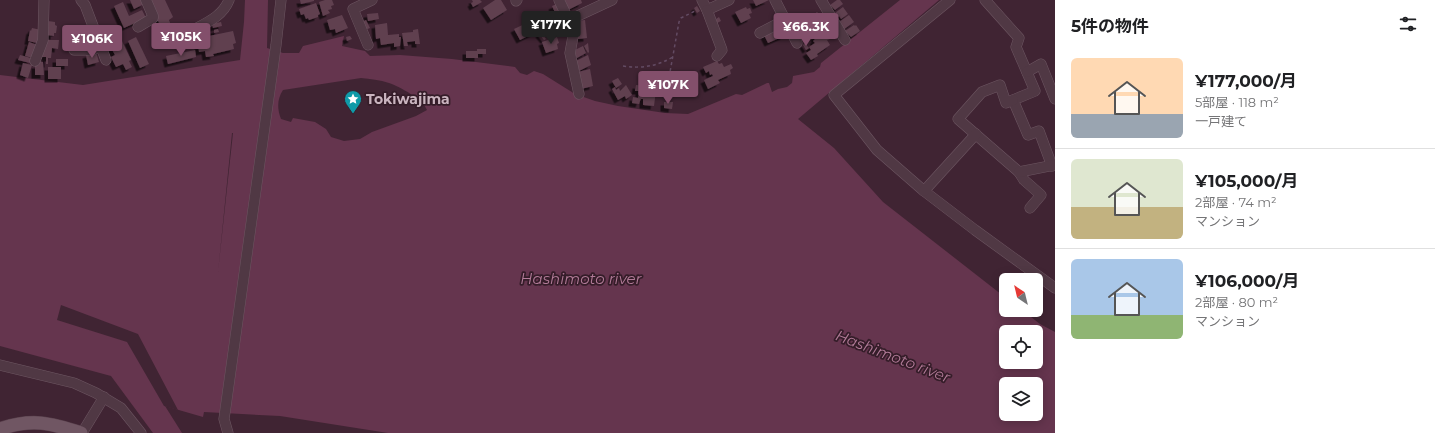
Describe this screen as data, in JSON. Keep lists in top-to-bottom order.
{
  "water": ["Hashimoto river"],
  "places": {
    "place": ["Tokiwajima"]
  },
  "north": "top left",
  "page": {
    "heading": "5件の物件",
    "price": [
      "¥177K",
      "¥66.3K",
      "¥105K",
      "¥106K",
      "¥107K"
    ],
    "list": [
      {
        "name": "¥177,000/月",
        "note": "5部屋 · 118 m² · 一戸建て"
      },
      {
        "name": "¥105,000/月",
        "note": "2部屋 · 74 m² · マンション"
      },
      {
        "name": "¥106,000/月",
        "note": "2部屋 · 80 m² · マンション"
      }
    ]
  }
}
